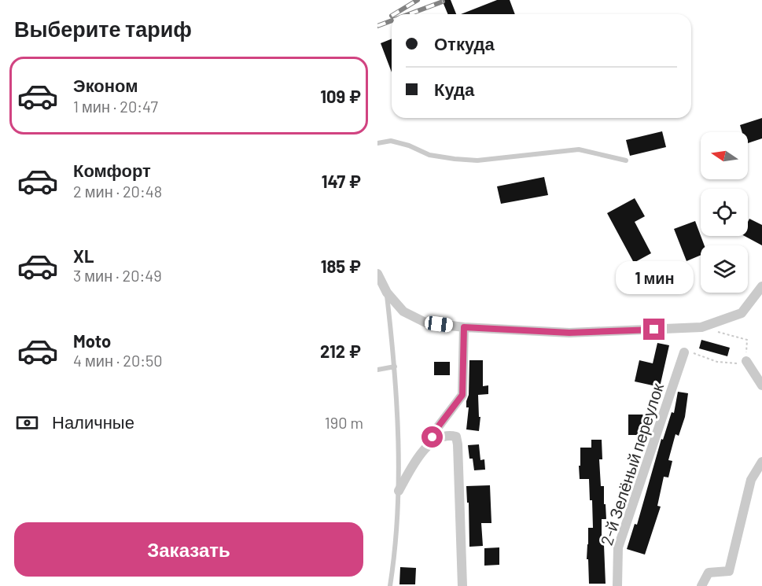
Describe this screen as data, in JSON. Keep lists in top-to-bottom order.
{
  "streets": {
    "street": ["2-й Зелёный переулок"]
  },
  "north": "left",
  "page": {
    "heading": "Выберите тариф",
    "banner": ["Откуда", "Куда"],
    "list": [
      {
        "name": "Эконом",
        "note": "1 мин · 20:47",
        "value": "109 ₽"
      },
      {
        "name": "Комфорт",
        "note": "2 мин · 20:48",
        "value": "147 ₽"
      },
      {
        "name": "XL",
        "note": "3 мин · 20:49",
        "value": "185 ₽"
      },
      {
        "name": "Moto",
        "note": "4 мин · 20:50",
        "value": "212 ₽"
      }
    ],
    "bubble": "1 мин",
    "pay": ["Наличные", "190 m"],
    "buttons": "Заказать"
  }
}
